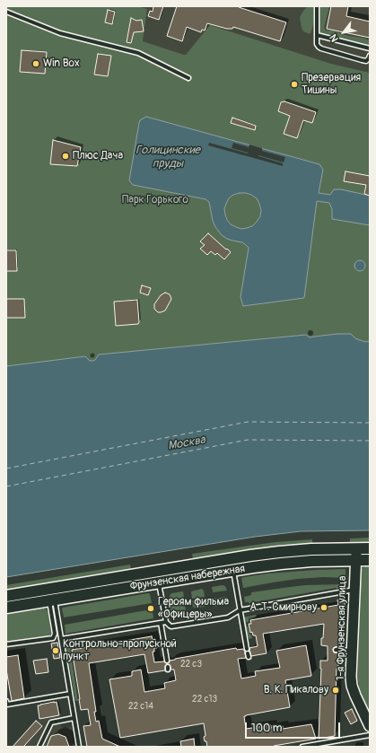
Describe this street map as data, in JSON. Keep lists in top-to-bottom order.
{
  "streets": {
    "main road": ["Фрунзенская набережная"],
    "street": ["1-я Фрунзенская улица"]
  },
  "crossings": [
    ["Фрунзенская набережная", "1-я Фрунзенская улица"]
  ],
  "water": ["Голицинские пруды", "Москва"],
  "parks": ["Парк Горького"],
  "places": [
    "Win Box",
    "Презервация Тишины",
    "Плюс Дача",
    "А. Т. Смирнову",
    "Героям фильма «Офицеры»",
    "Контрольно-пропускной пункт",
    "В. К. Пикалову"
  ],
  "house_numbers": ["22 с3", "22 с13", "22 c14"],
  "scale_bar": "100 m",
  "north": "bottom left"
}
